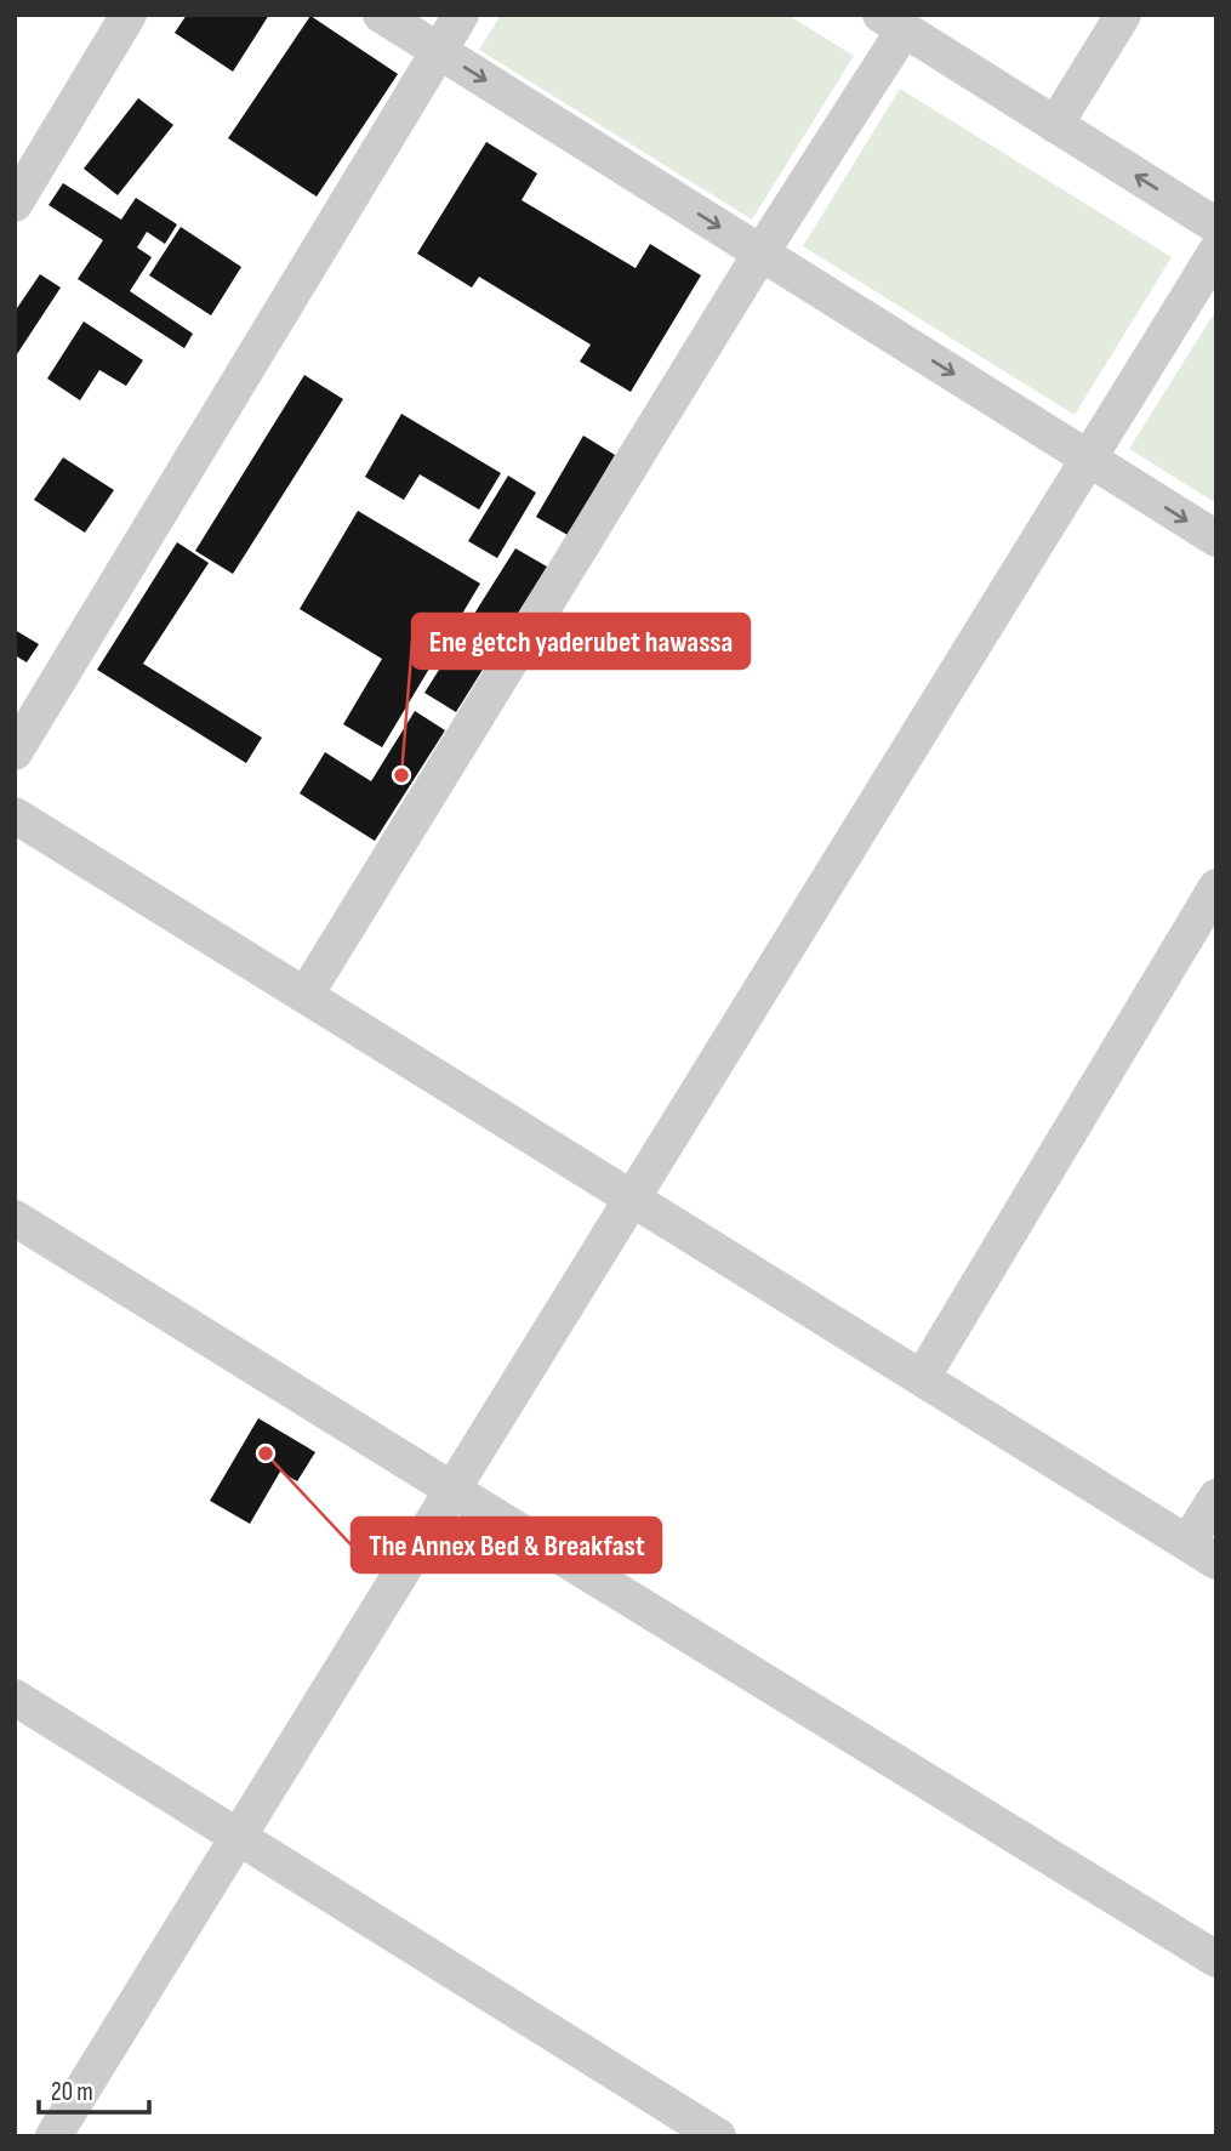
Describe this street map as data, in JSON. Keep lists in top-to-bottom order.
{
  "places": ["Ene getch yaderubet hawassa", "The Annex Bed & Breakfast"],
  "scale_bar": "20 m"
}
